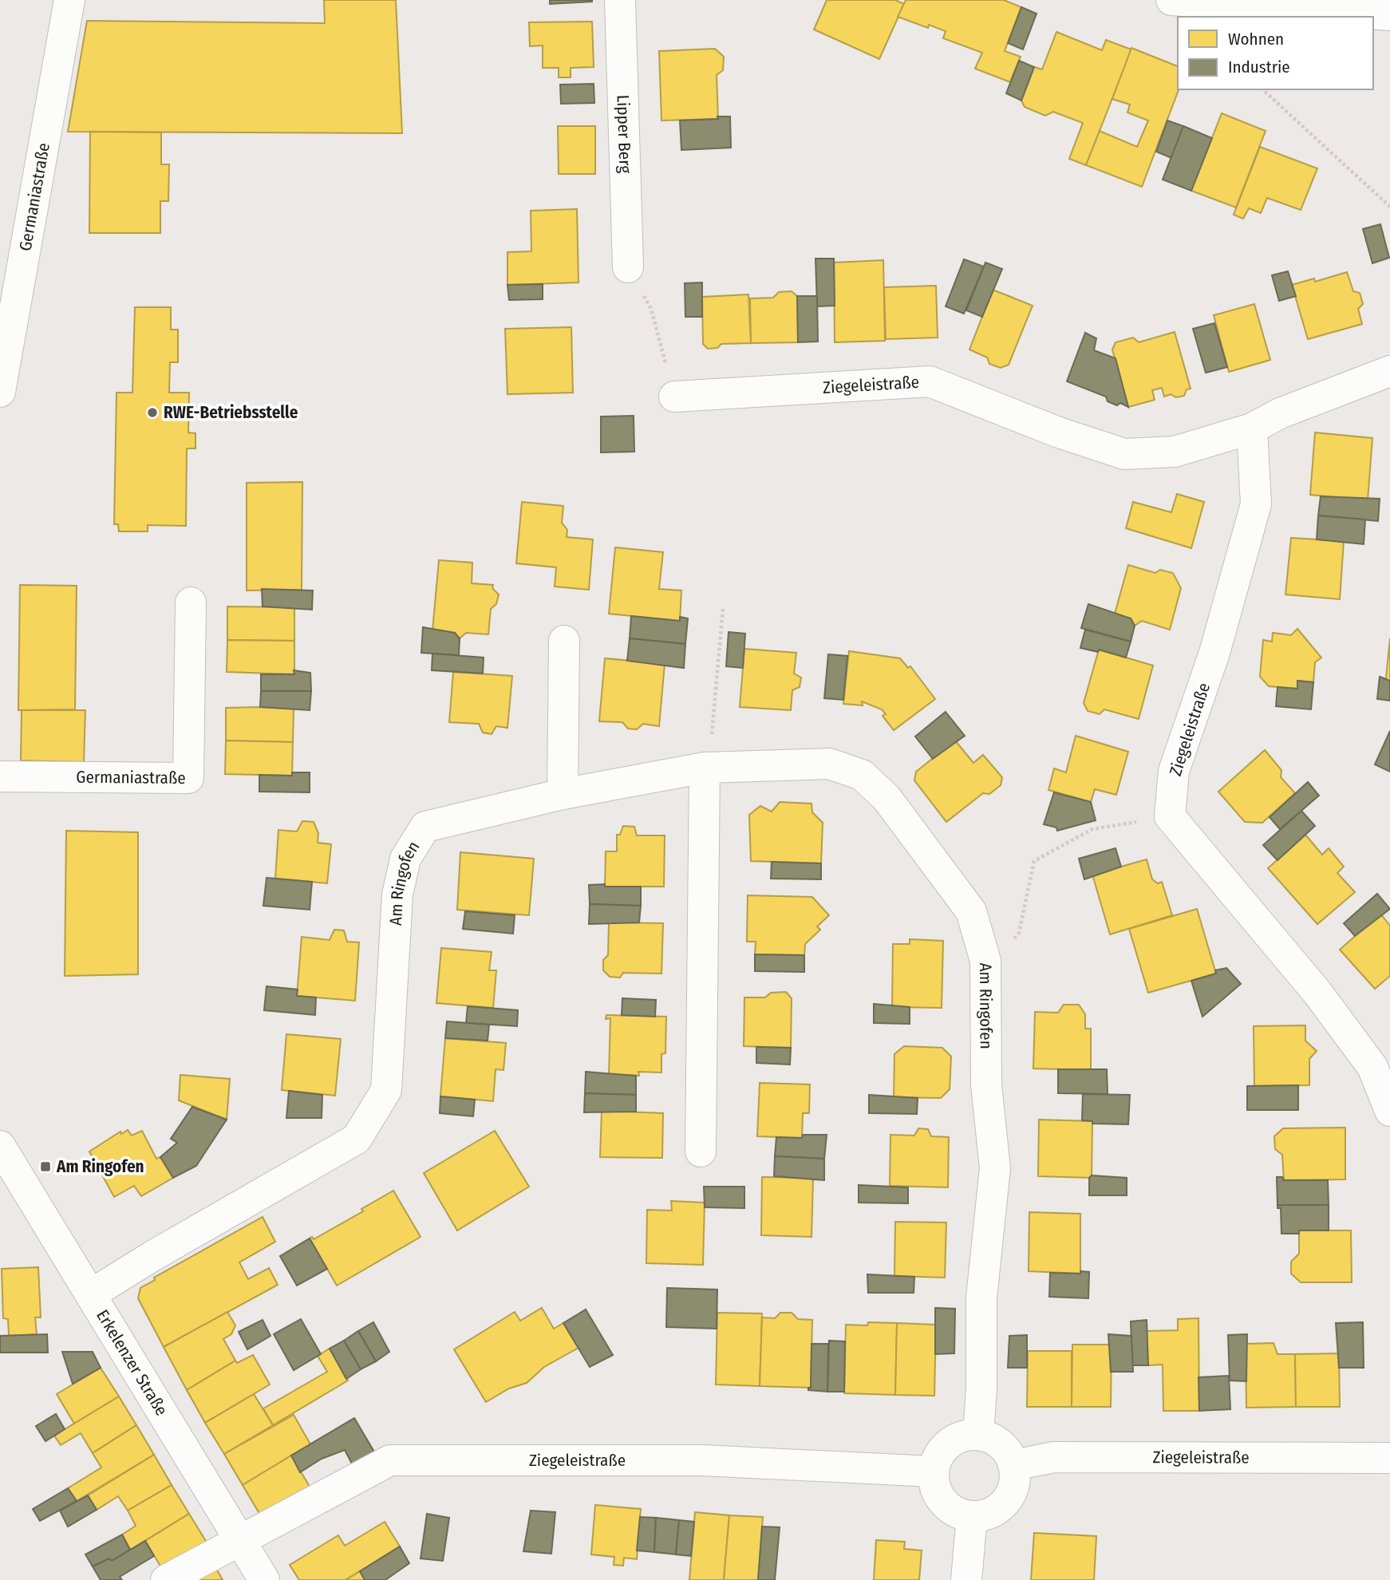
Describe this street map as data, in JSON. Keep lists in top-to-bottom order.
{
  "streets": {
    "street": [
      "Lipper Berg",
      "Germaniastraße",
      "Ziegeleistraße",
      "Am Ringofen",
      "Erkelenzer Straße"
    ]
  },
  "crossings": [
    ["Ziegeleistraße", "Am Ringofen"],
    ["Ziegeleistraße", "Erkelenzer Straße"],
    ["Am Ringofen", "Erkelenzer Straße"]
  ],
  "places": {
    "other": ["RWE-Betriebsstelle"],
    "transit": ["Am Ringofen"]
  },
  "legend": ["Wohnen", "Industrie"]
}
